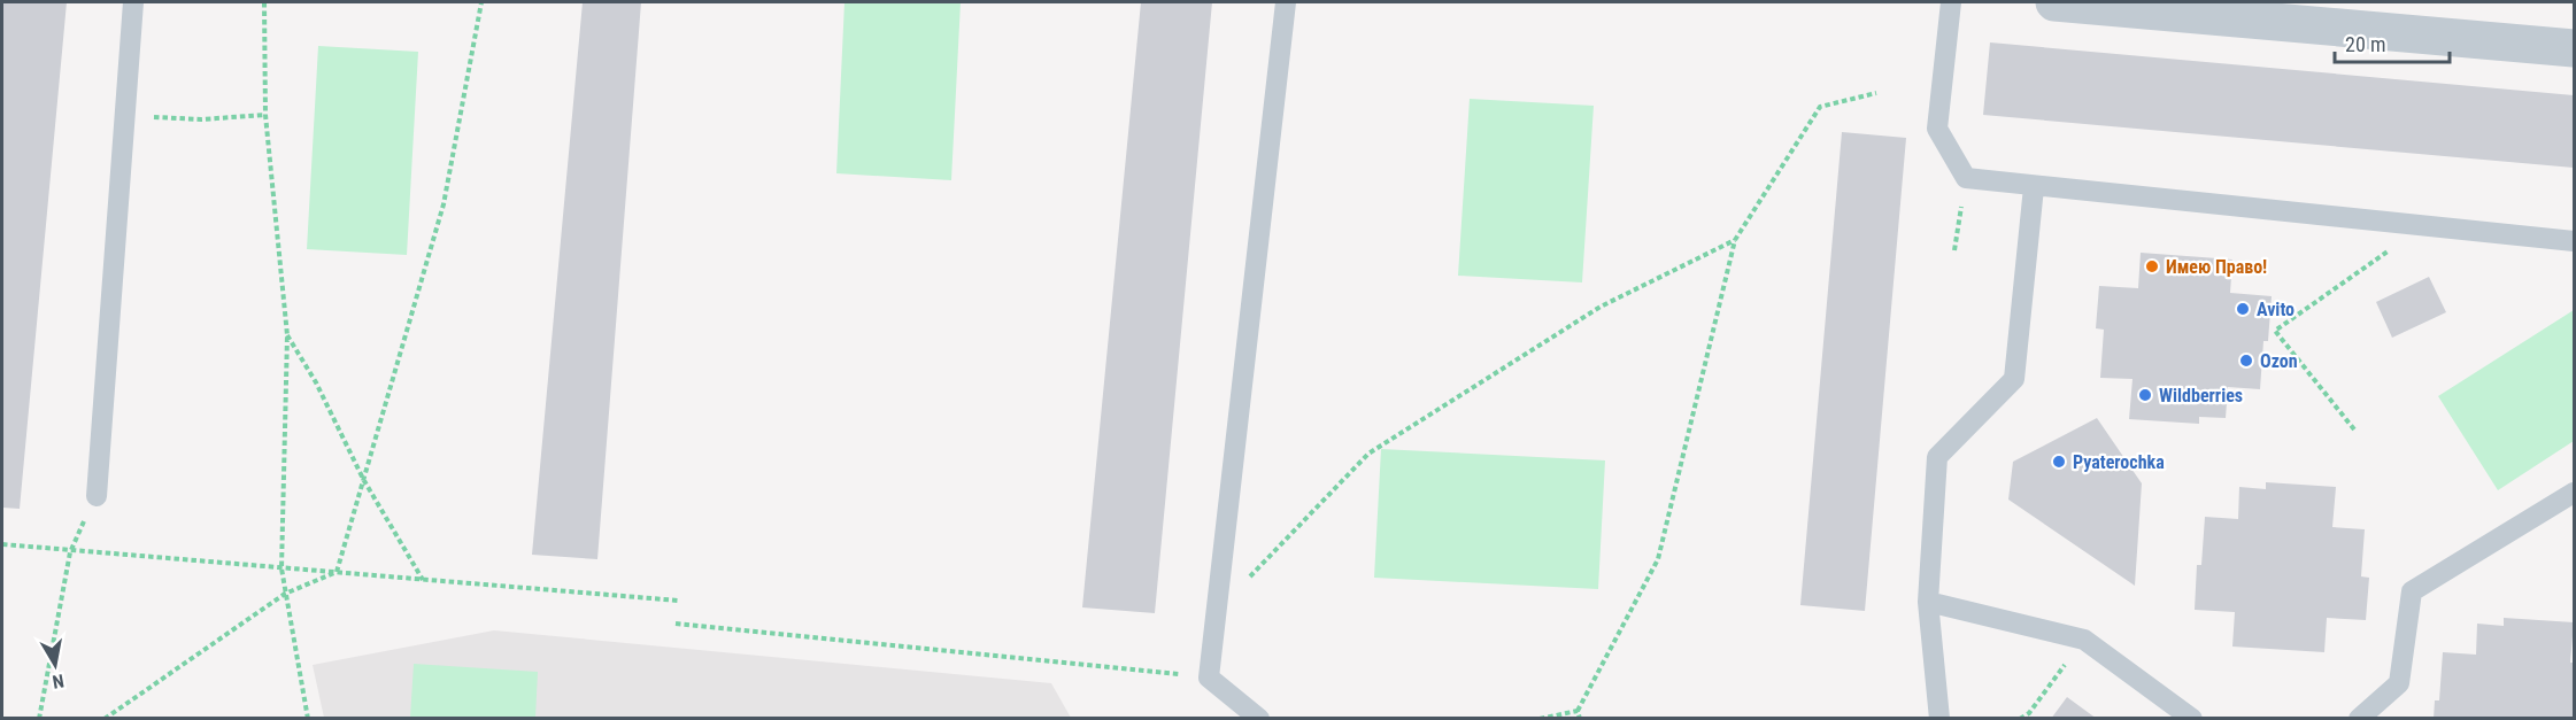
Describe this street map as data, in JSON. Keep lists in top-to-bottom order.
{
  "places": [
    "Имею Право!",
    "Avito",
    "Ozon",
    "Wildberries",
    "Pyaterochka"
  ],
  "scale_bar": "20 m",
  "north": "bottom"
}
